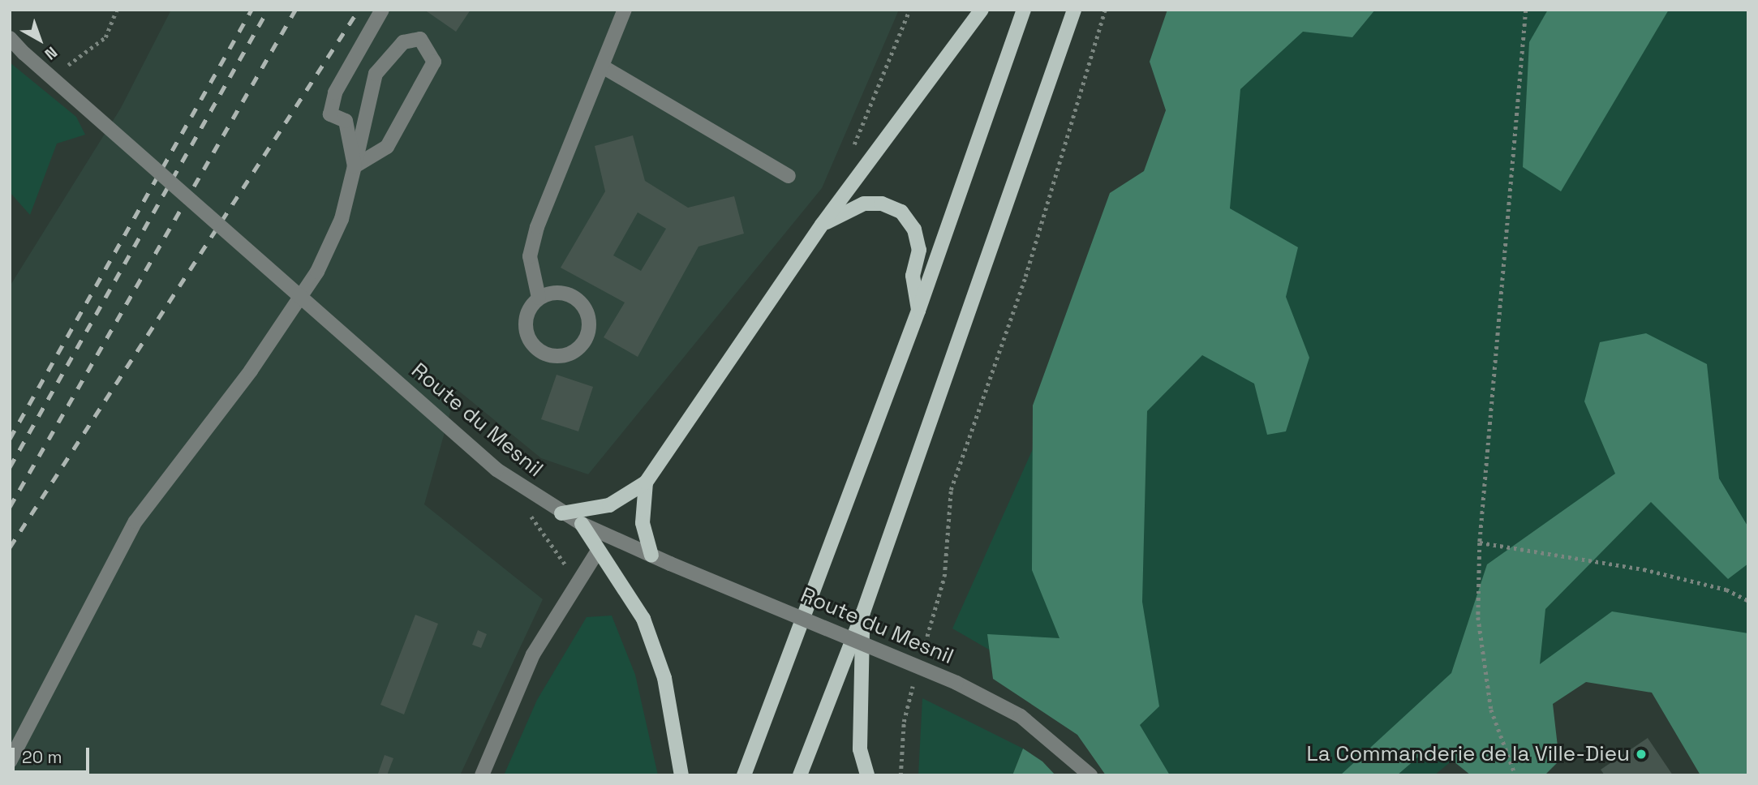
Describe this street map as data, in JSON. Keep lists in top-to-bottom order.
{
  "streets": {
    "street": ["Route du Mesnil"]
  },
  "places": ["La Commanderie de la Ville-Dieu"],
  "scale_bar": "20 m",
  "north": "bottom right"
}
